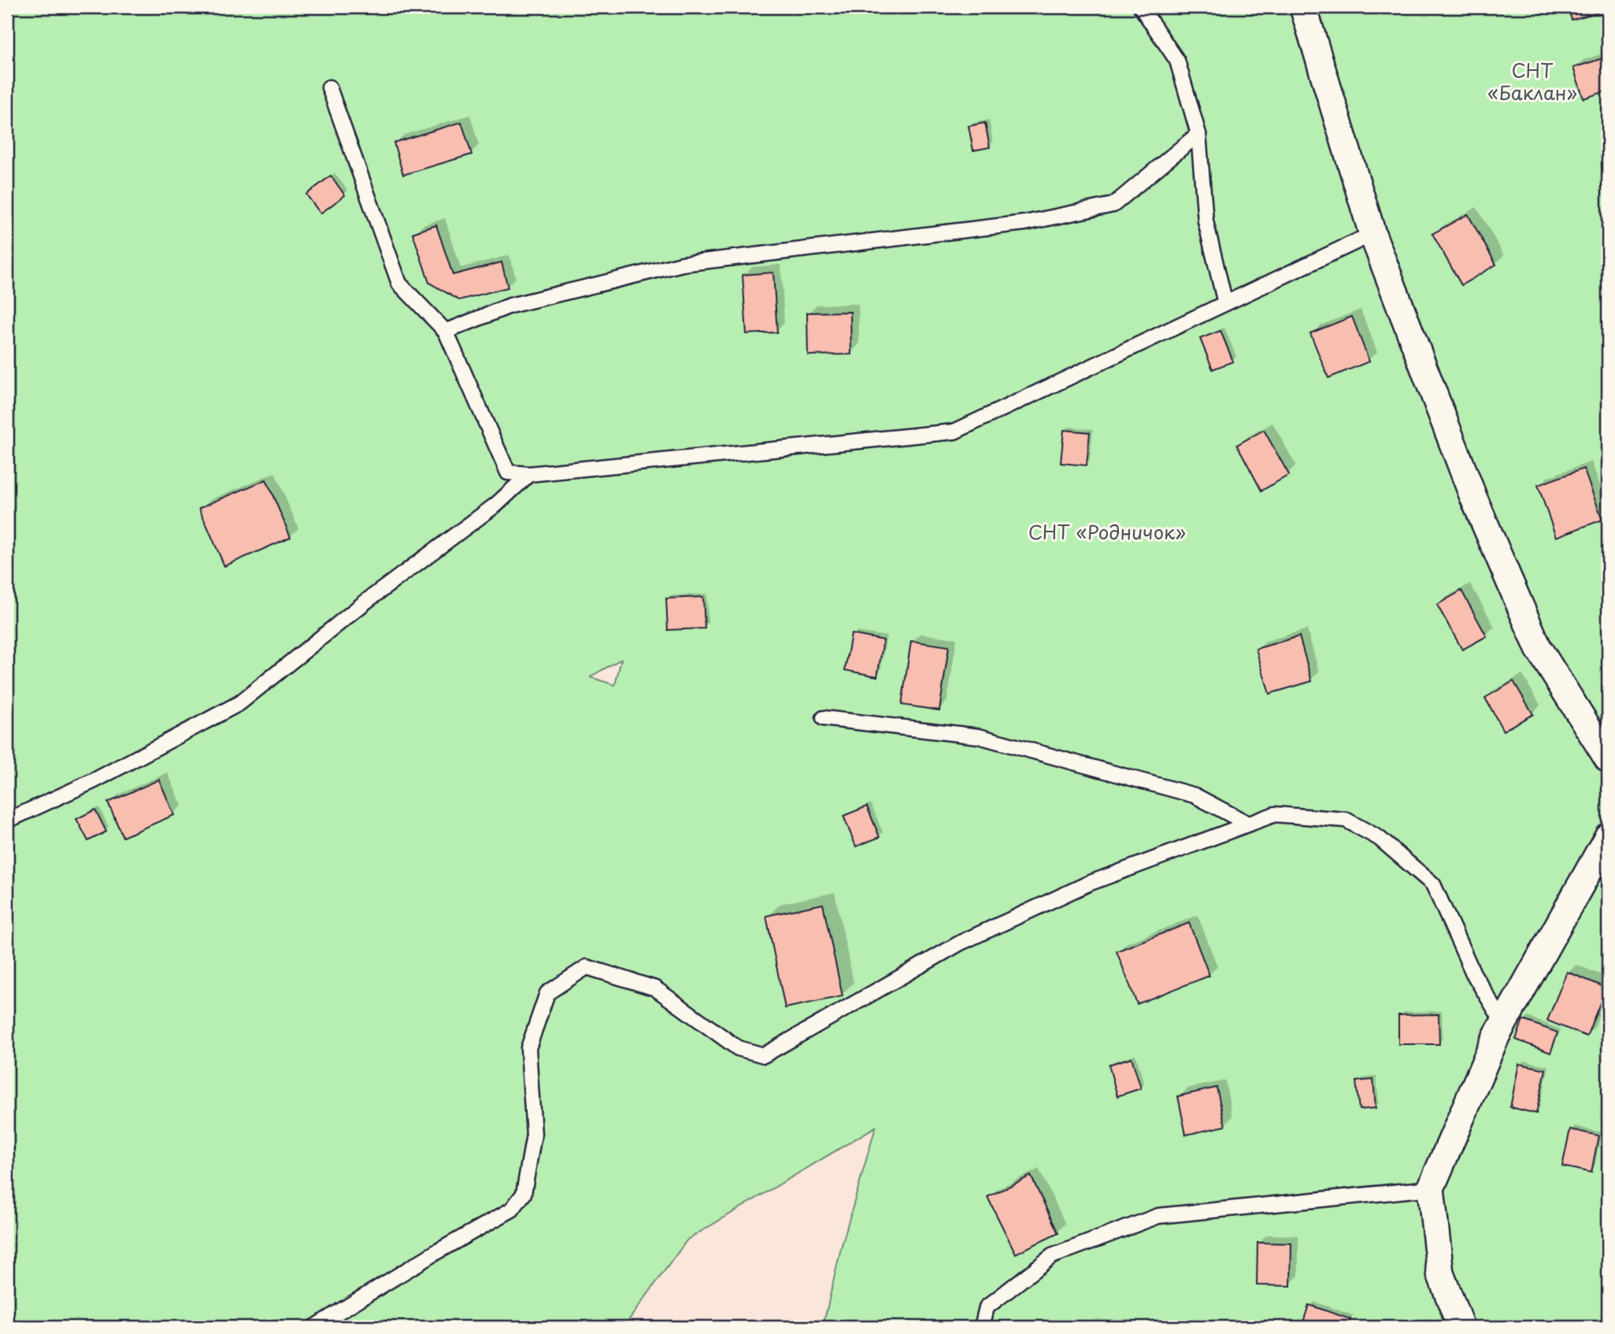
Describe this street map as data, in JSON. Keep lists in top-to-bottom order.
{
  "parks": ["СНТ «Баклан»", "СНТ «Родничок»"]
}
